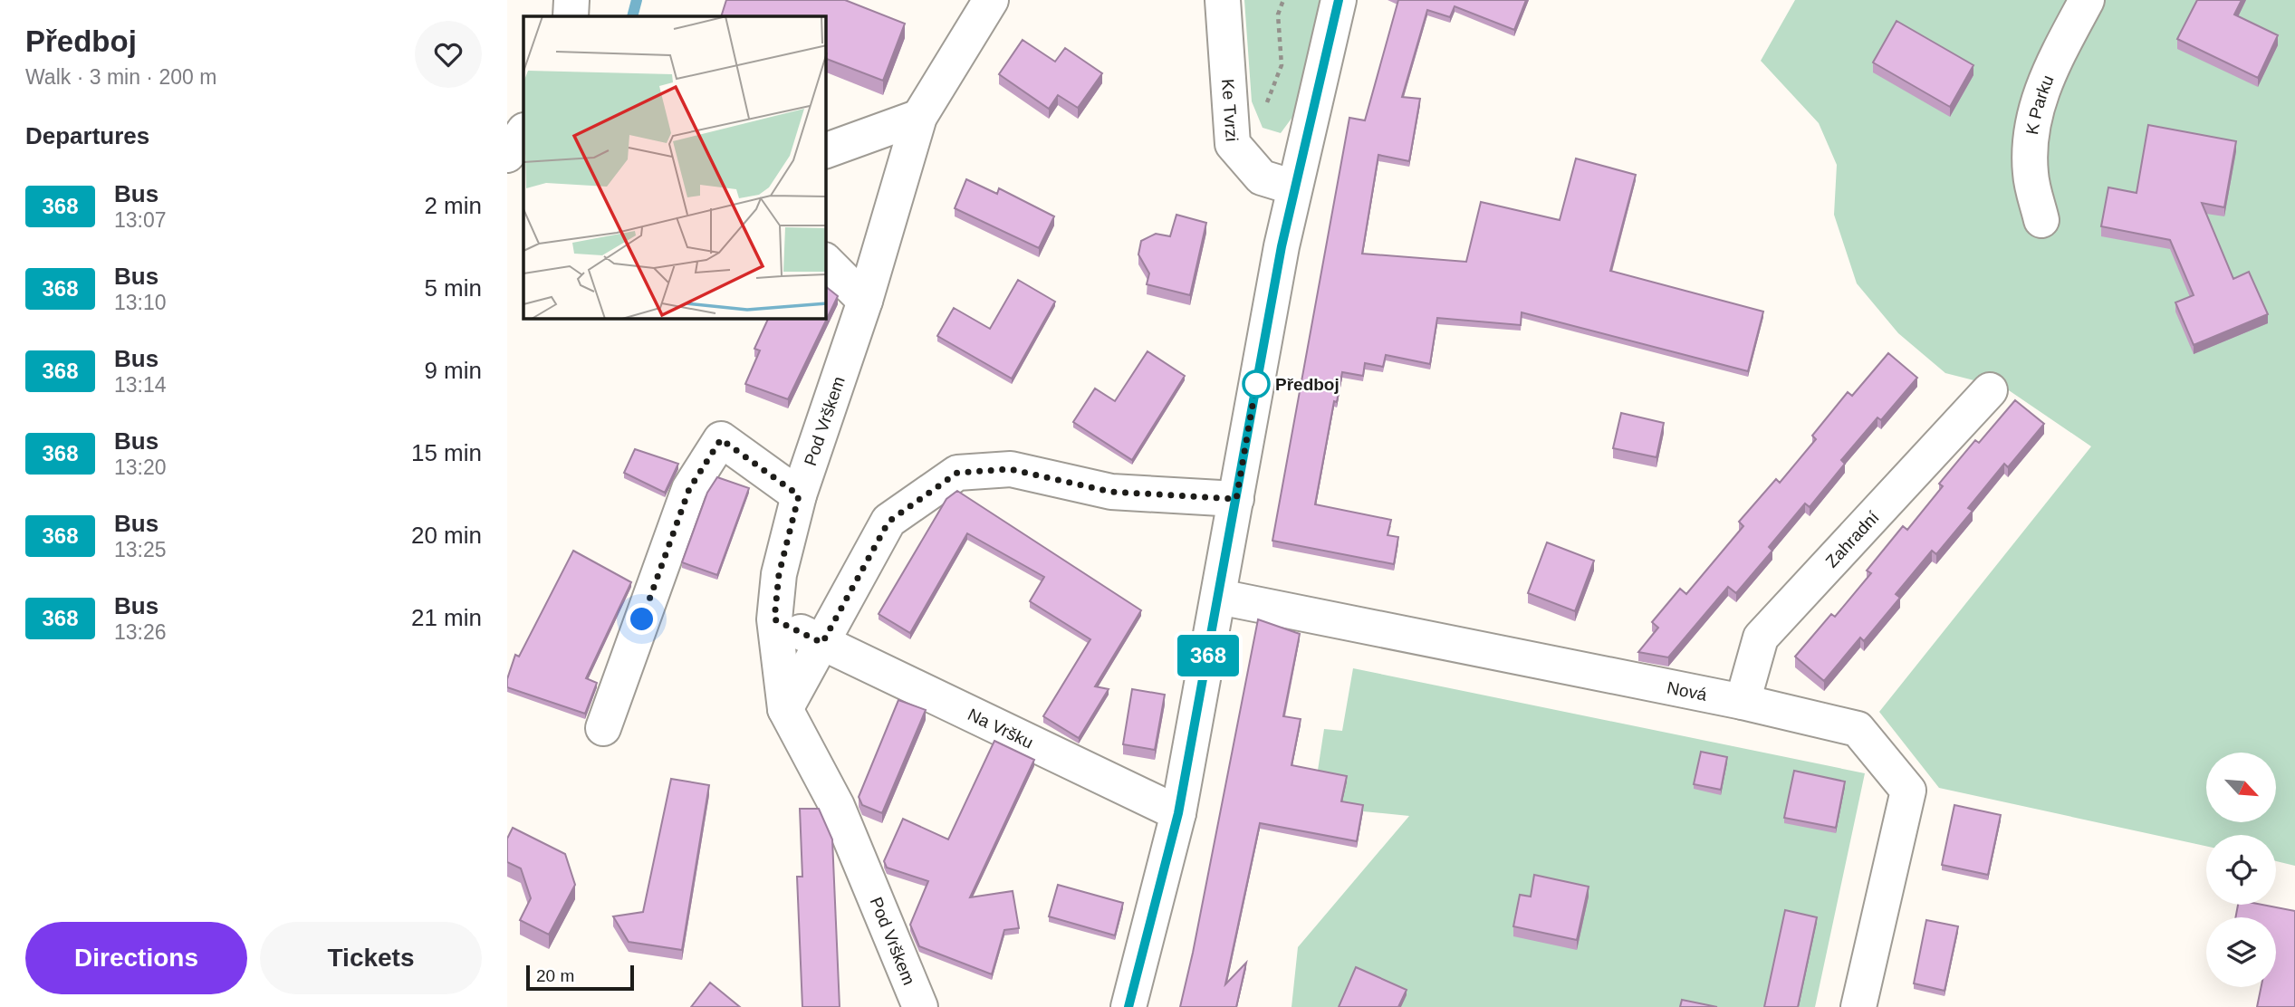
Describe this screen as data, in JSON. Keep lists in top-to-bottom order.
{
  "streets": {
    "street": [
      "K Parku",
      "Ke Tvrzi",
      "Pod Vrškem",
      "Zahradní",
      "Nová",
      "Na Vršku"
    ]
  },
  "crossings": [
    ["Pod Vrškem", "Na Vršku"],
    ["Zahradní", "Nová"]
  ],
  "places": ["Předboj"],
  "lines": ["bus line 368"],
  "scale_bar": "20 m",
  "north": "bottom right",
  "page": {
    "heading": [
      ["Předboj", "Walk · 3 min · 200 m"],
      "Departures"
    ],
    "on_map": "368",
    "list": [
      {
        "mark": "368",
        "name": "Bus",
        "note": "13:07",
        "value": "2 min"
      },
      {
        "mark": "368",
        "name": "Bus",
        "note": "13:10",
        "value": "5 min"
      },
      {
        "mark": "368",
        "name": "Bus",
        "note": "13:14",
        "value": "9 min"
      },
      {
        "mark": "368",
        "name": "Bus",
        "note": "13:20",
        "value": "15 min"
      },
      {
        "mark": "368",
        "name": "Bus",
        "note": "13:25",
        "value": "20 min"
      },
      {
        "mark": "368",
        "name": "Bus",
        "note": "13:26",
        "value": "21 min"
      }
    ],
    "buttons": ["Directions", "Tickets"],
    "scale": "20 m"
  }
}
